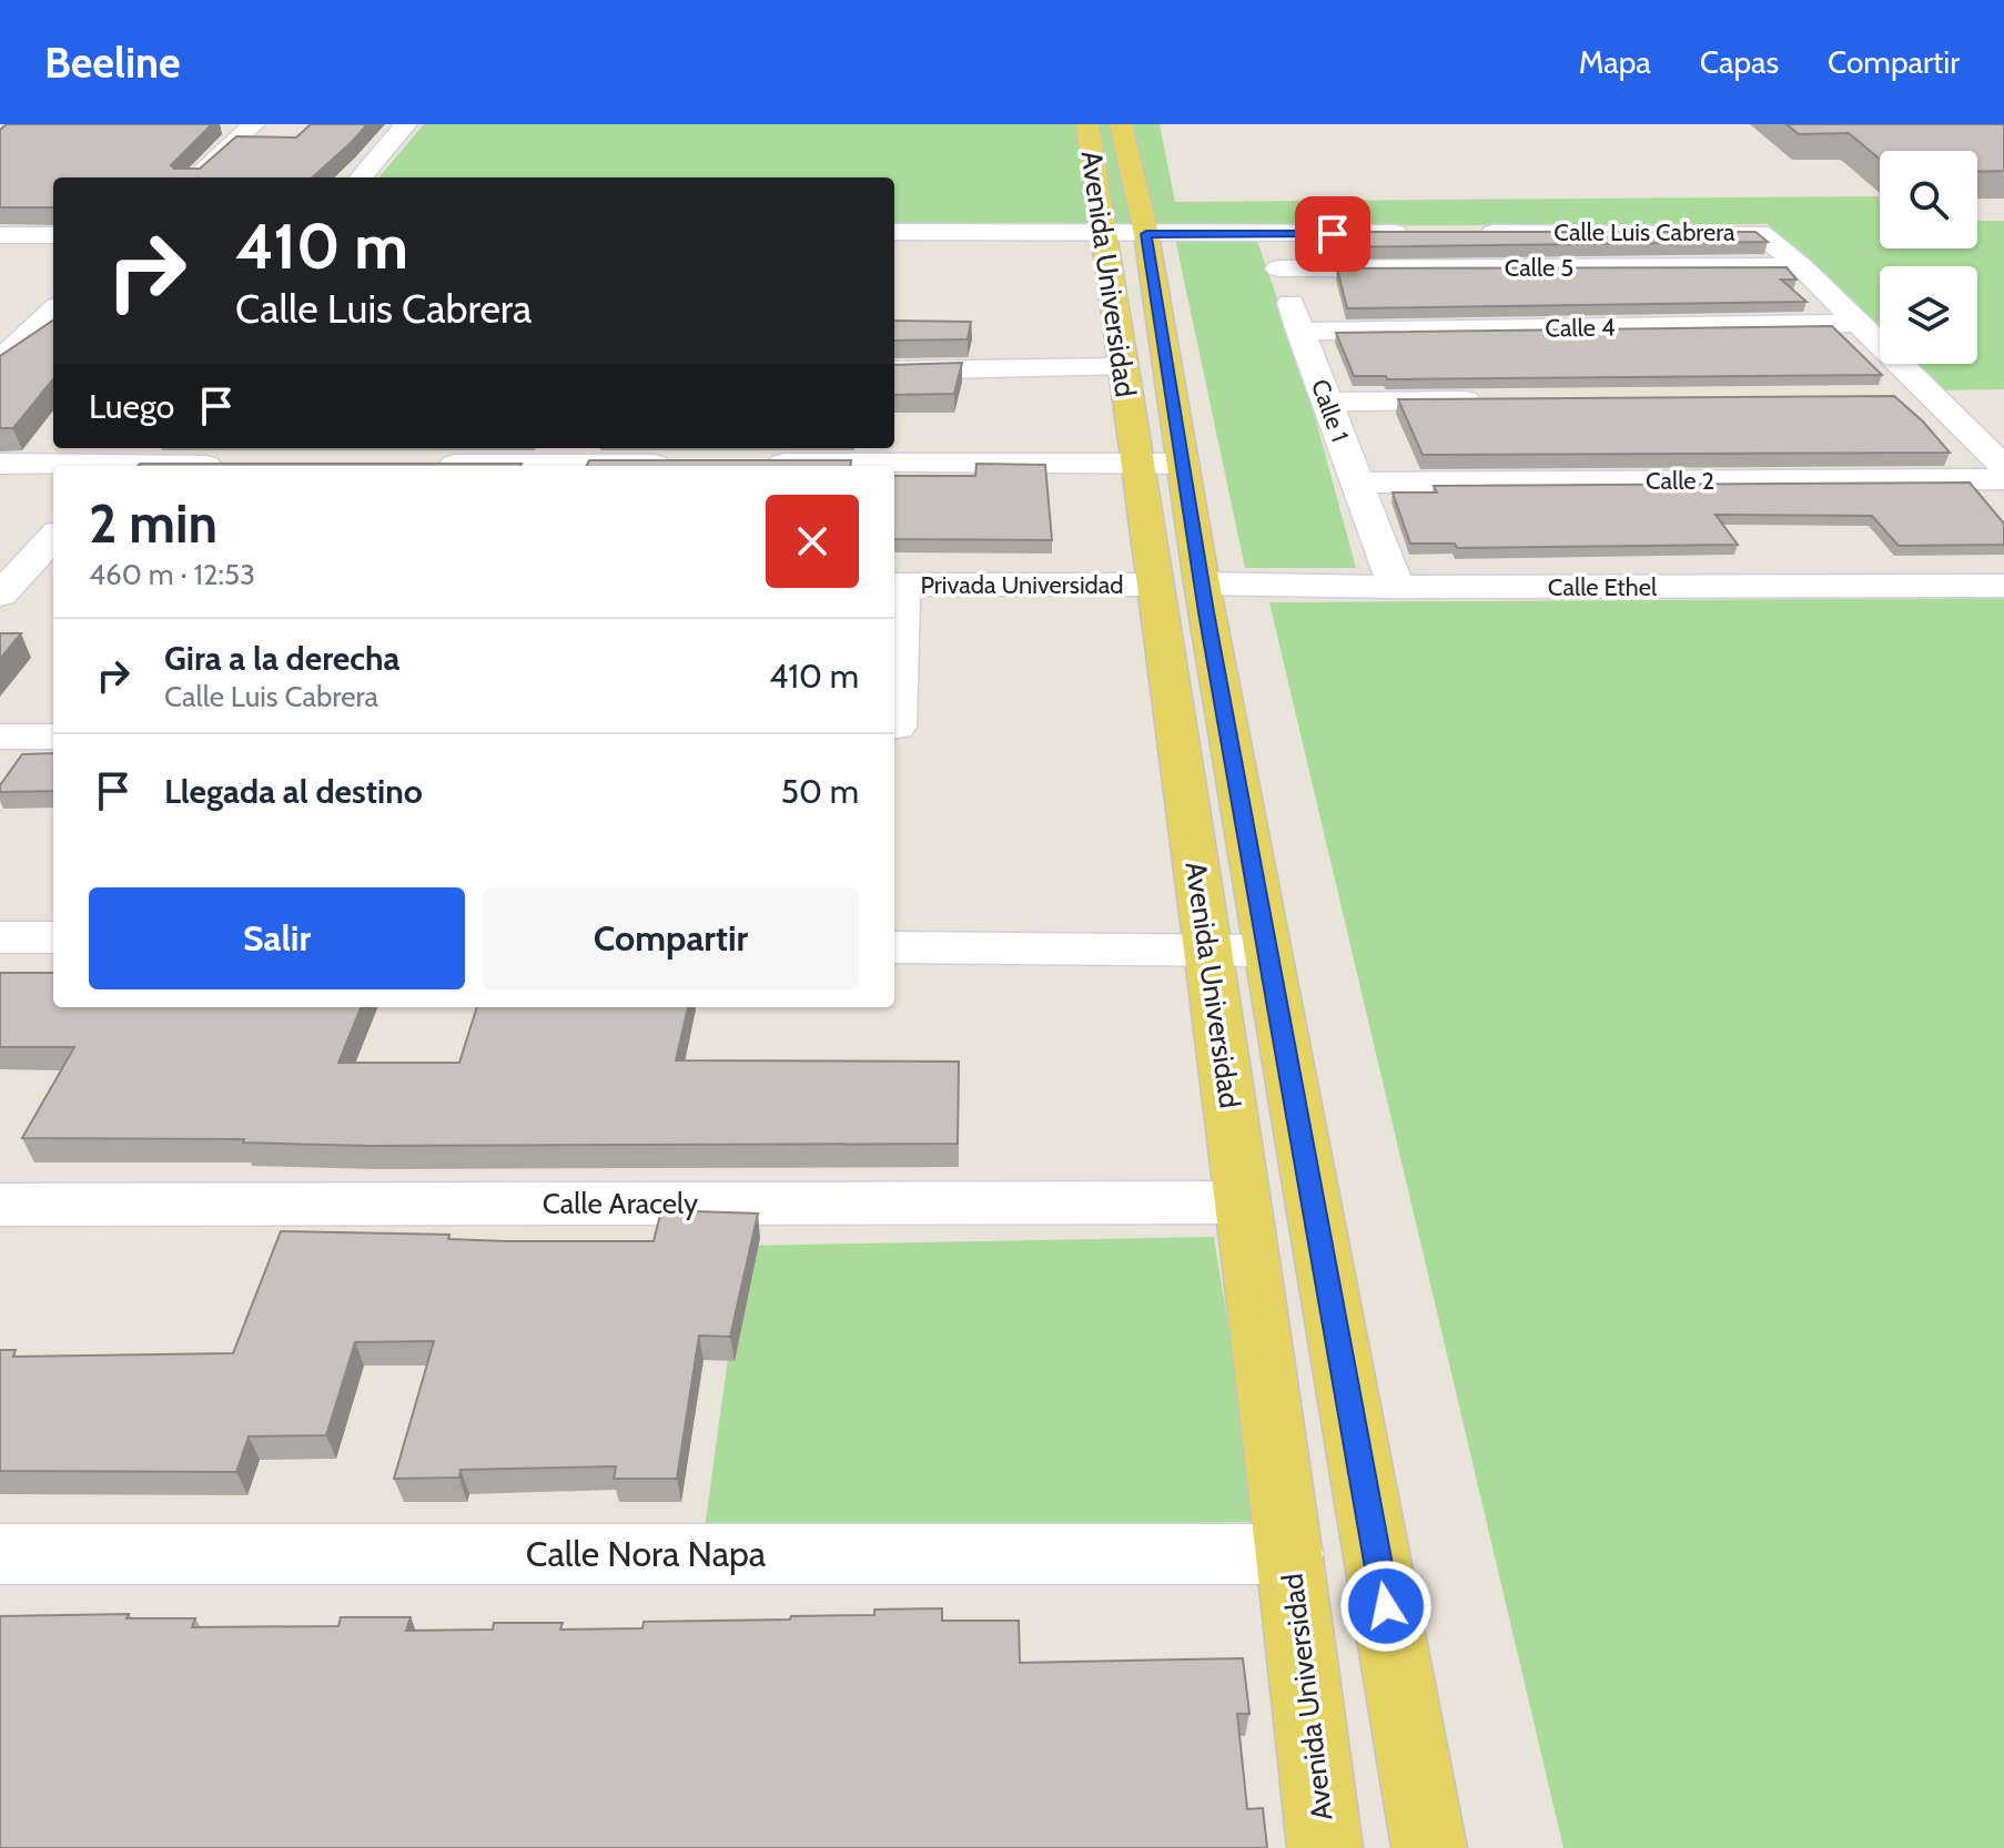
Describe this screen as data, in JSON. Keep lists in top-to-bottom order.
{
  "streets": {
    "main road": ["Avenida Universidad"],
    "street": [
      "Calle Luis Cabrera",
      "Calle 5",
      "Calle 4",
      "Calle 1",
      "Calle 2",
      "Privada Universidad",
      "Calle Ethel",
      "Calle Aracely",
      "Calle Nora Napa"
    ]
  },
  "crossings": [
    ["Calle Luis Cabrera", "Calle 5"],
    ["Calle 5", "Calle 1"],
    ["Avenida Universidad", "Privada Universidad"],
    ["Avenida Universidad", "Calle Ethel"],
    ["Avenida Universidad", "Calle Aracely"],
    ["Avenida Universidad", "Calle Nora Napa"],
    ["Calle 4", "Calle 1"],
    ["Calle 1", "Calle 2"],
    ["Calle 1", "Calle Ethel"]
  ],
  "page": {
    "header": "Beeline",
    "nav": ["Mapa", "Capas", "Compartir"],
    "turn": ["410 m", "Calle Luis Cabrera"],
    "then": "Luego",
    "heading": ["2 min", "460 m · 12:53"],
    "list": [
      {
        "name": "Gira a la derecha",
        "note": "Calle Luis Cabrera",
        "value": "410 m"
      },
      {
        "name": "Llegada al destino",
        "value": "50 m"
      }
    ],
    "buttons": ["Salir", "Compartir"]
  }
}
